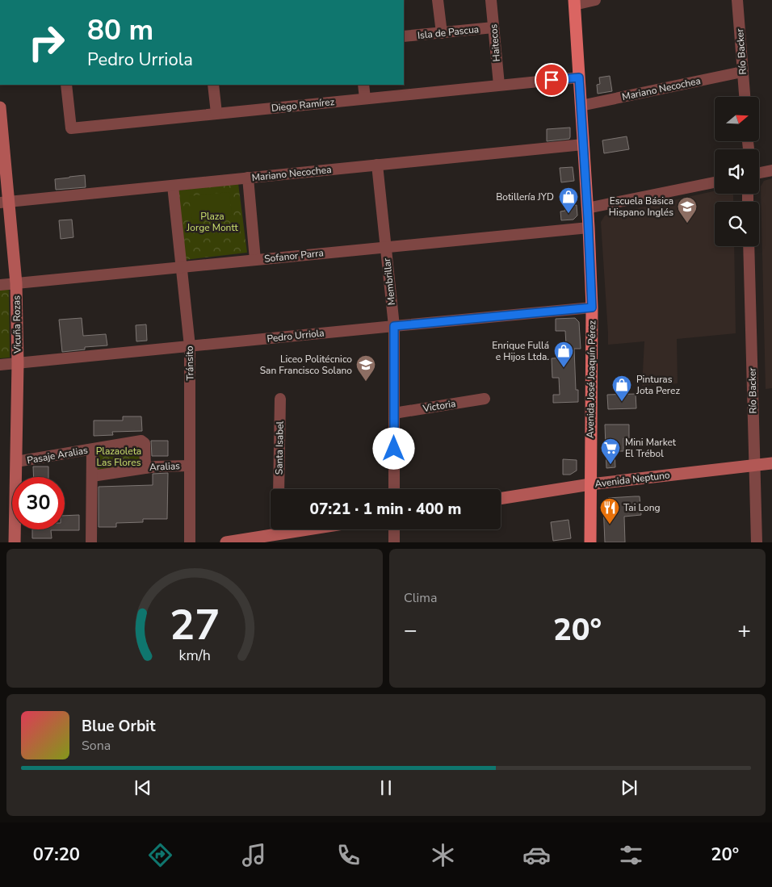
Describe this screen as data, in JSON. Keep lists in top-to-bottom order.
{
  "streets": {
    "main road": ["Avenida José Joaquín Pérez"],
    "street": [
      "Isla de Pascua",
      "Haitecos",
      "Río Backer",
      "Mariano Necochea",
      "Diego Ramírez",
      "Sofanor Parra",
      "Membrillar",
      "Vicuña Rozas",
      "Pedro Urriola",
      "Tránsito",
      "Victoria",
      "Santa Isabel",
      "Pasaje Aralias",
      "Aralias",
      "Avenida Neptuno"
    ]
  },
  "crossings": [
    ["Isla de Pascua", "Haitecos"],
    ["Haitecos", "Diego Ramírez"],
    ["Río Backer", "Mariano Necochea"],
    ["Río Backer", "Avenida Neptuno"],
    ["Mariano Necochea", "Membrillar"],
    ["Mariano Necochea", "Vicuña Rozas"],
    ["Mariano Necochea", "Tránsito"],
    ["Mariano Necochea", "Avenida José Joaquín Pérez"],
    ["Diego Ramírez", "Avenida José Joaquín Pérez"],
    ["Sofanor Parra", "Membrillar"],
    ["Sofanor Parra", "Vicuña Rozas"],
    ["Sofanor Parra", "Tránsito"],
    ["Sofanor Parra", "Avenida José Joaquín Pérez"],
    ["Membrillar", "Pedro Urriola"],
    ["Membrillar", "Victoria"],
    ["Vicuña Rozas", "Pedro Urriola"],
    ["Vicuña Rozas", "Pasaje Aralias"],
    ["Pedro Urriola", "Tránsito"],
    ["Pedro Urriola", "Avenida José Joaquín Pérez"],
    ["Tránsito", "Aralias"],
    ["Avenida José Joaquín Pérez", "Avenida Neptuno"],
    ["Pasaje Aralias", "Aralias"]
  ],
  "parks": ["Plaza Jorge Montt", "Plazaoleta Las Flores"],
  "places": {
    "shop": ["Botillería JYD", "Enrique Fullá e Hijos Ltda.", "Pinturas Jota Perez"],
    "school or university": ["Escuela Básica Hispano Inglés", "Liceo Politécnico San Francisco Solano"],
    "supermarket": ["Mini Market El Trébol"],
    "restaurant": ["Tai Long"]
  },
  "north": "right",
  "page": {
    "turn": ["80 m", "Pedro Urriola"],
    "limit": "30",
    "trip": "07:21 · 1 min · 400 m",
    "tile": "Clima",
    "heat": ["−", "20°", "+"],
    "song": ["Blue Orbit", "Sona"],
    "tabs": ["07:20", "20°"],
    "gauge": ["27", "km/h"]
  }
}
